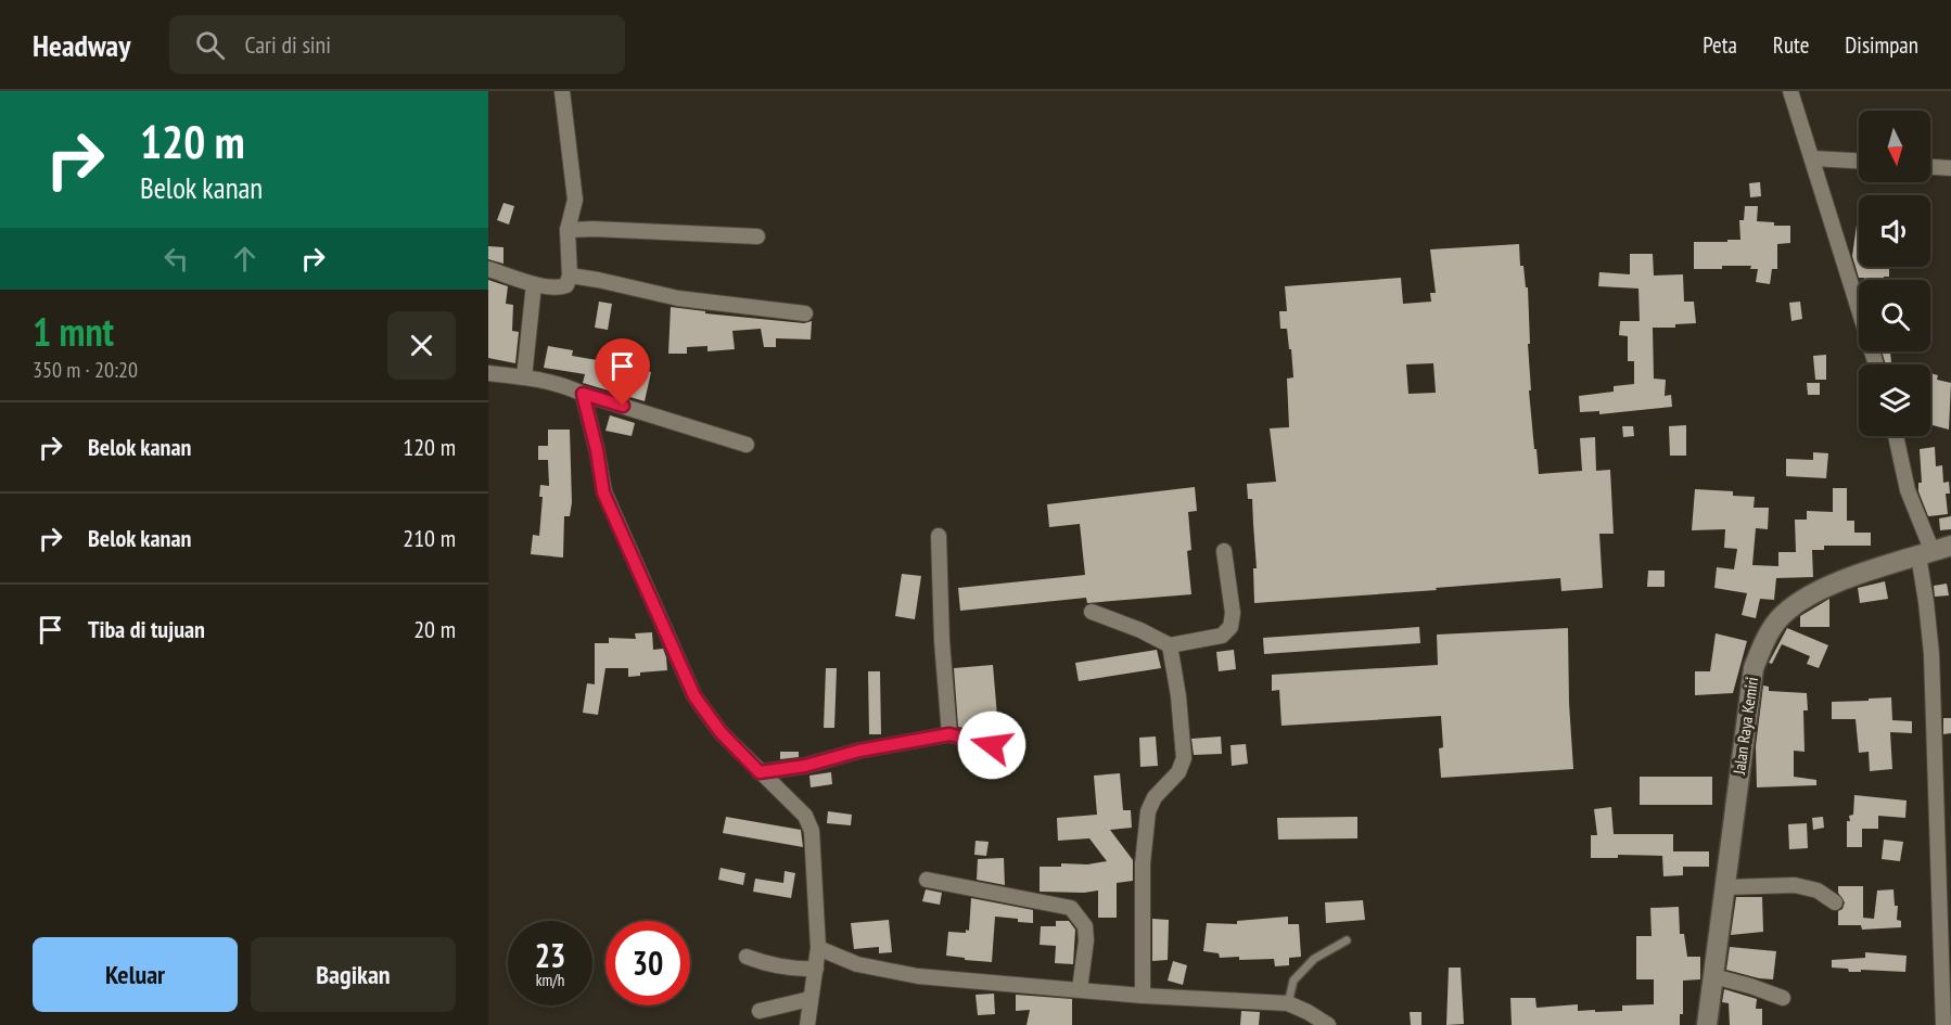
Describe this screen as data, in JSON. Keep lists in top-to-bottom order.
{
  "streets": {
    "street": ["Jalan Raya Kemiri"]
  },
  "north": "bottom",
  "page": {
    "header": "Headway",
    "search": "Cari di sini",
    "nav": ["Peta", "Rute", "Disimpan"],
    "turn": ["120 m", "Belok kanan"],
    "heading": ["1 mnt", "350 m · 20:20"],
    "list": [
      {
        "name": "Belok kanan",
        "value": "120 m"
      },
      {
        "name": "Belok kanan",
        "value": "210 m"
      },
      {
        "name": "Tiba di tujuan",
        "value": "20 m"
      }
    ],
    "speed": "23 km/h",
    "limit": "30",
    "buttons": ["Keluar", "Bagikan"]
  }
}
